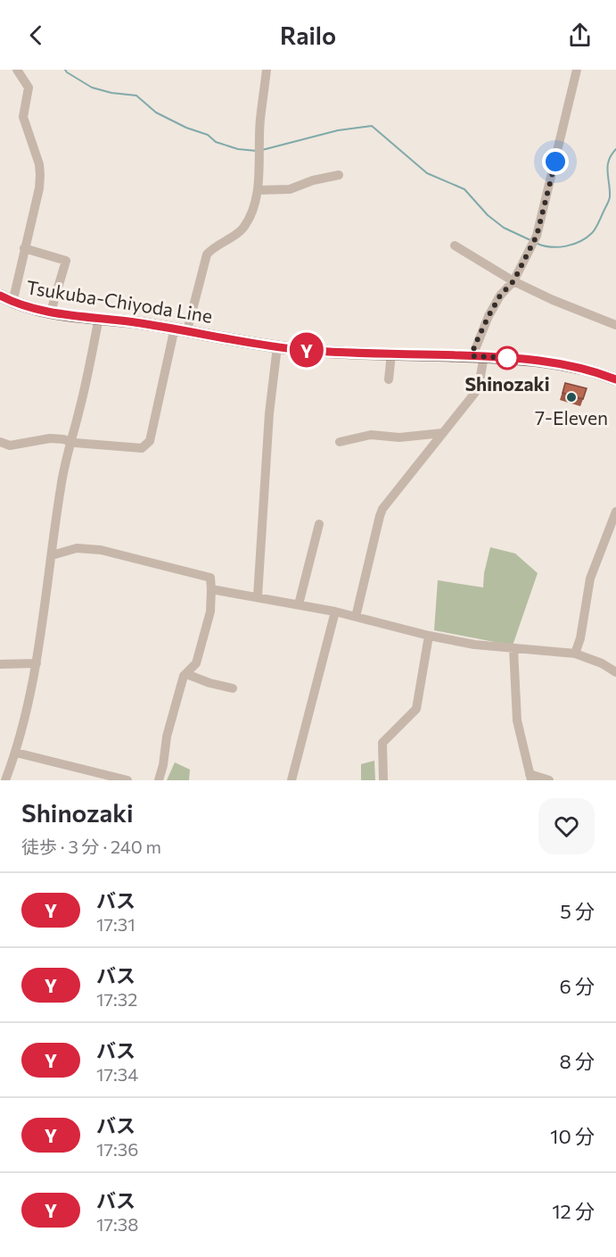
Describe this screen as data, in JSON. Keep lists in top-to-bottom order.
{
  "streets": {
    "main road": ["Tsukuba-Chiyoda Line"]
  },
  "places": ["Shinozaki", "7-Eleven"],
  "lines": ["bus line Y"],
  "page": {
    "header": "Railo",
    "on_map": "Y",
    "heading": ["Shinozaki", "徒歩 · 3 分 · 240 m"],
    "list": [
      {
        "mark": "Y",
        "name": "バス",
        "note": "17:31",
        "value": "5 分"
      },
      {
        "mark": "Y",
        "name": "バス",
        "note": "17:32",
        "value": "6 分"
      },
      {
        "mark": "Y",
        "name": "バス",
        "note": "17:34",
        "value": "8 分"
      },
      {
        "mark": "Y",
        "name": "バス",
        "note": "17:36",
        "value": "10 分"
      },
      {
        "mark": "Y",
        "name": "バス",
        "note": "17:38",
        "value": "12 分"
      }
    ]
  }
}
